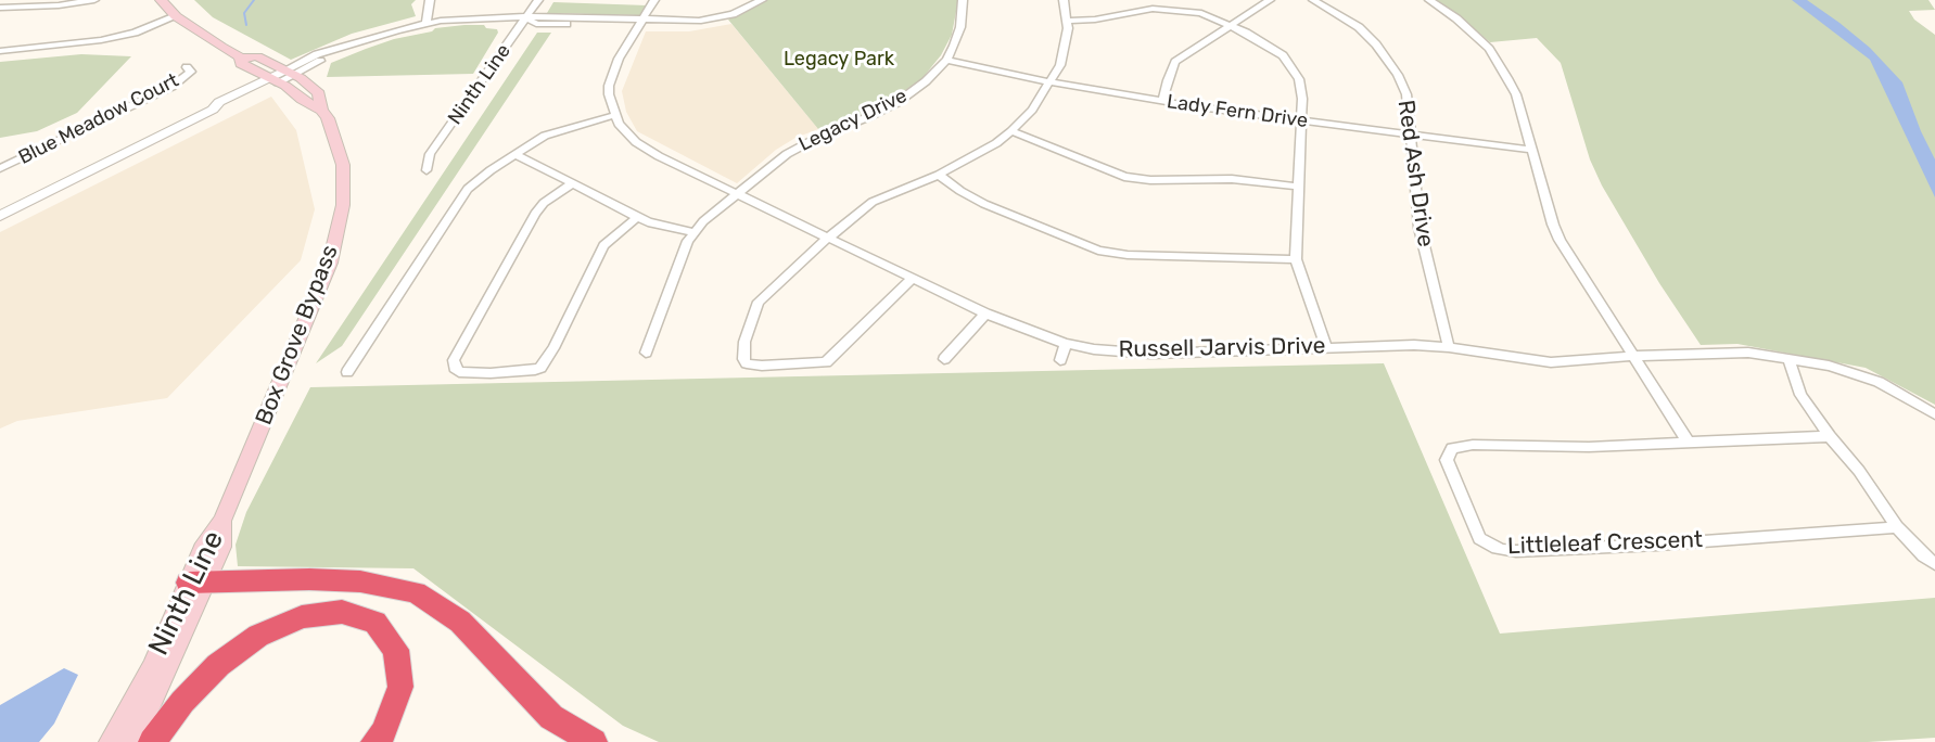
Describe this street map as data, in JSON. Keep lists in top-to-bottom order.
{
  "streets": {
    "main road": ["Ninth Line", "Box Grove Bypass"],
    "street": [
      "Lady Fern Drive",
      "Blue Meadow Court",
      "Legacy Drive",
      "Red Ash Drive",
      "Russell Jarvis Drive",
      "Littleleaf Crescent"
    ]
  },
  "crossings": [
    ["Ninth Line", "Box Grove Bypass"],
    ["Lady Fern Drive", "Legacy Drive"],
    ["Lady Fern Drive", "Red Ash Drive"],
    ["Legacy Drive", "Russell Jarvis Drive"],
    ["Red Ash Drive", "Russell Jarvis Drive"]
  ],
  "parks": ["Legacy Park"]
}
